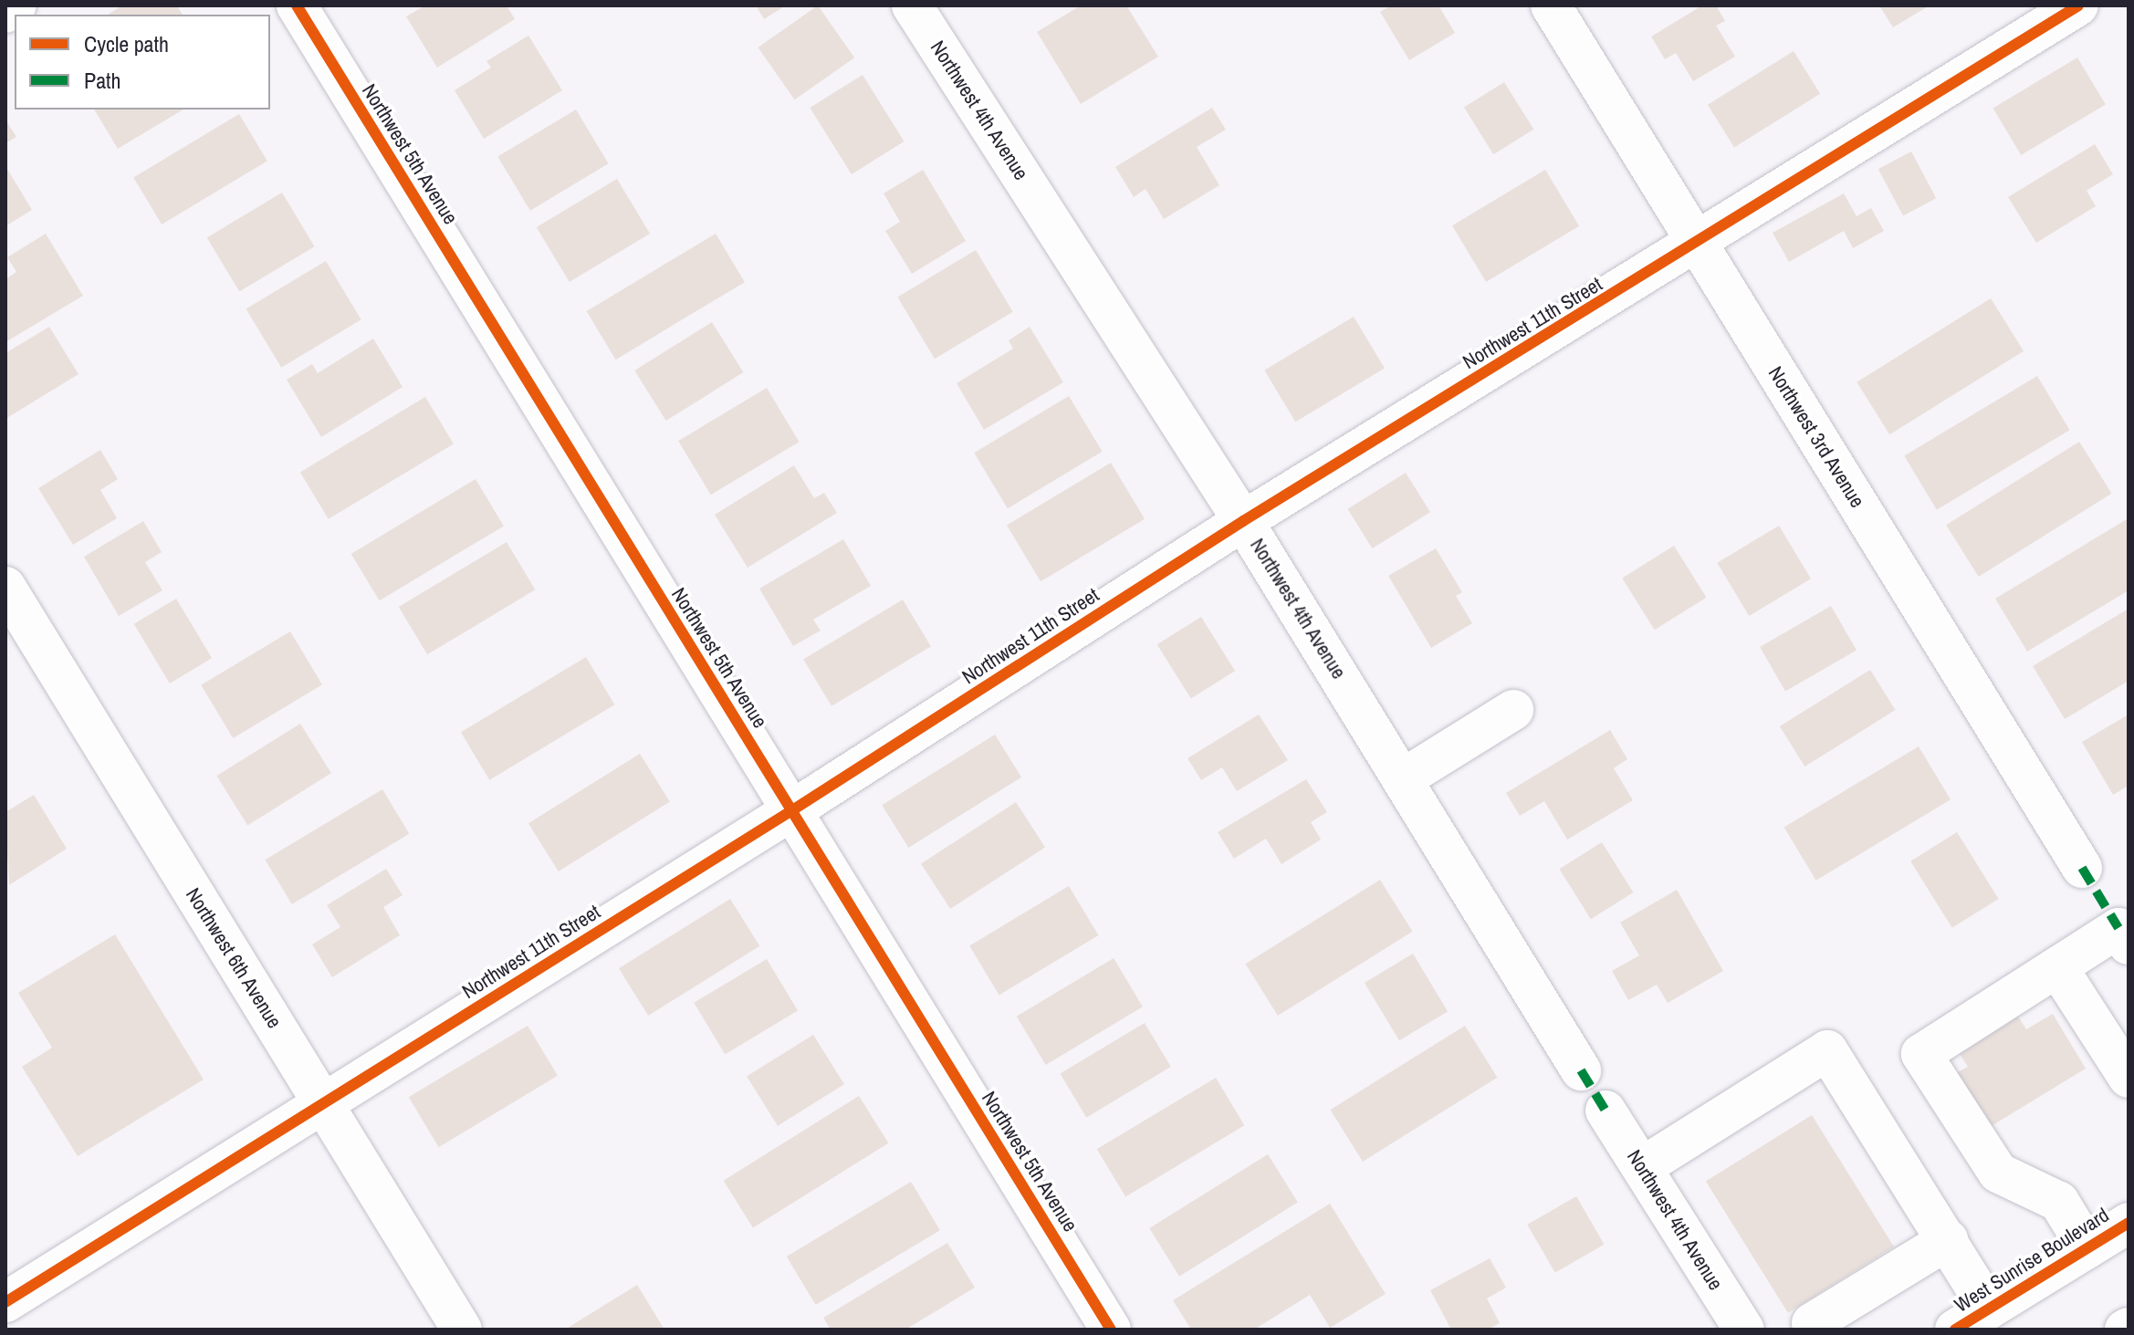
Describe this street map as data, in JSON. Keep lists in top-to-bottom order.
{
  "streets": {
    "street": [
      "Northwest 4th Avenue",
      "Northwest 5th Avenue",
      "Northwest 11th Street",
      "Northwest 3rd Avenue",
      "Northwest 6th Avenue",
      "West Sunrise Boulevard"
    ]
  },
  "crossings": [
    ["Northwest 4th Avenue", "Northwest 11th Street"],
    ["Northwest 5th Avenue", "Northwest 11th Street"],
    ["Northwest 11th Street", "Northwest 3rd Avenue"],
    ["Northwest 11th Street", "Northwest 6th Avenue"]
  ],
  "legend": ["Cycle path", "Path"]
}
